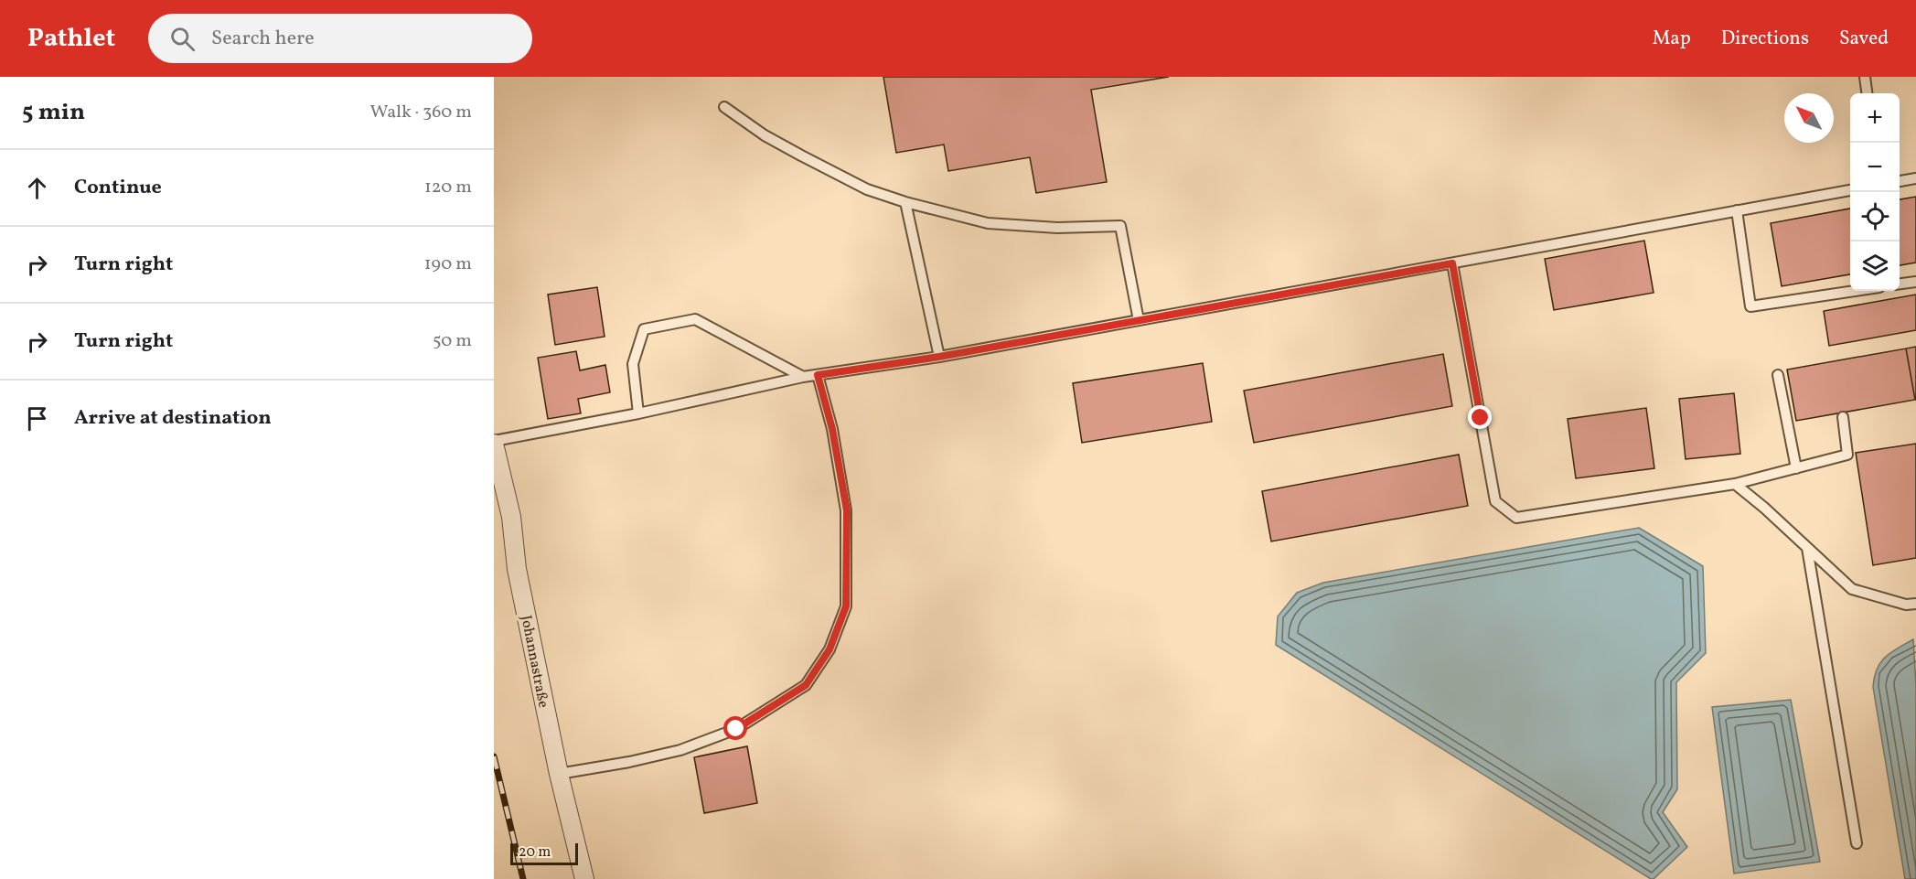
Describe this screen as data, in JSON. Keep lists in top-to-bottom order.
{
  "streets": {
    "street": ["Johannastraße"]
  },
  "scale_bar": "20 m",
  "north": "top left",
  "page": {
    "header": "Pathlet",
    "search": "Search here",
    "nav": ["Map", "Directions", "Saved"],
    "heading": ["5 min", "Walk · 360 m"],
    "map_buttons": ["+", "−"],
    "list": [
      ["Continue", "120 m"],
      ["Turn right", "190 m"],
      ["Turn right", "50 m"],
      "Arrive at destination"
    ],
    "scale": "20 m"
  }
}
